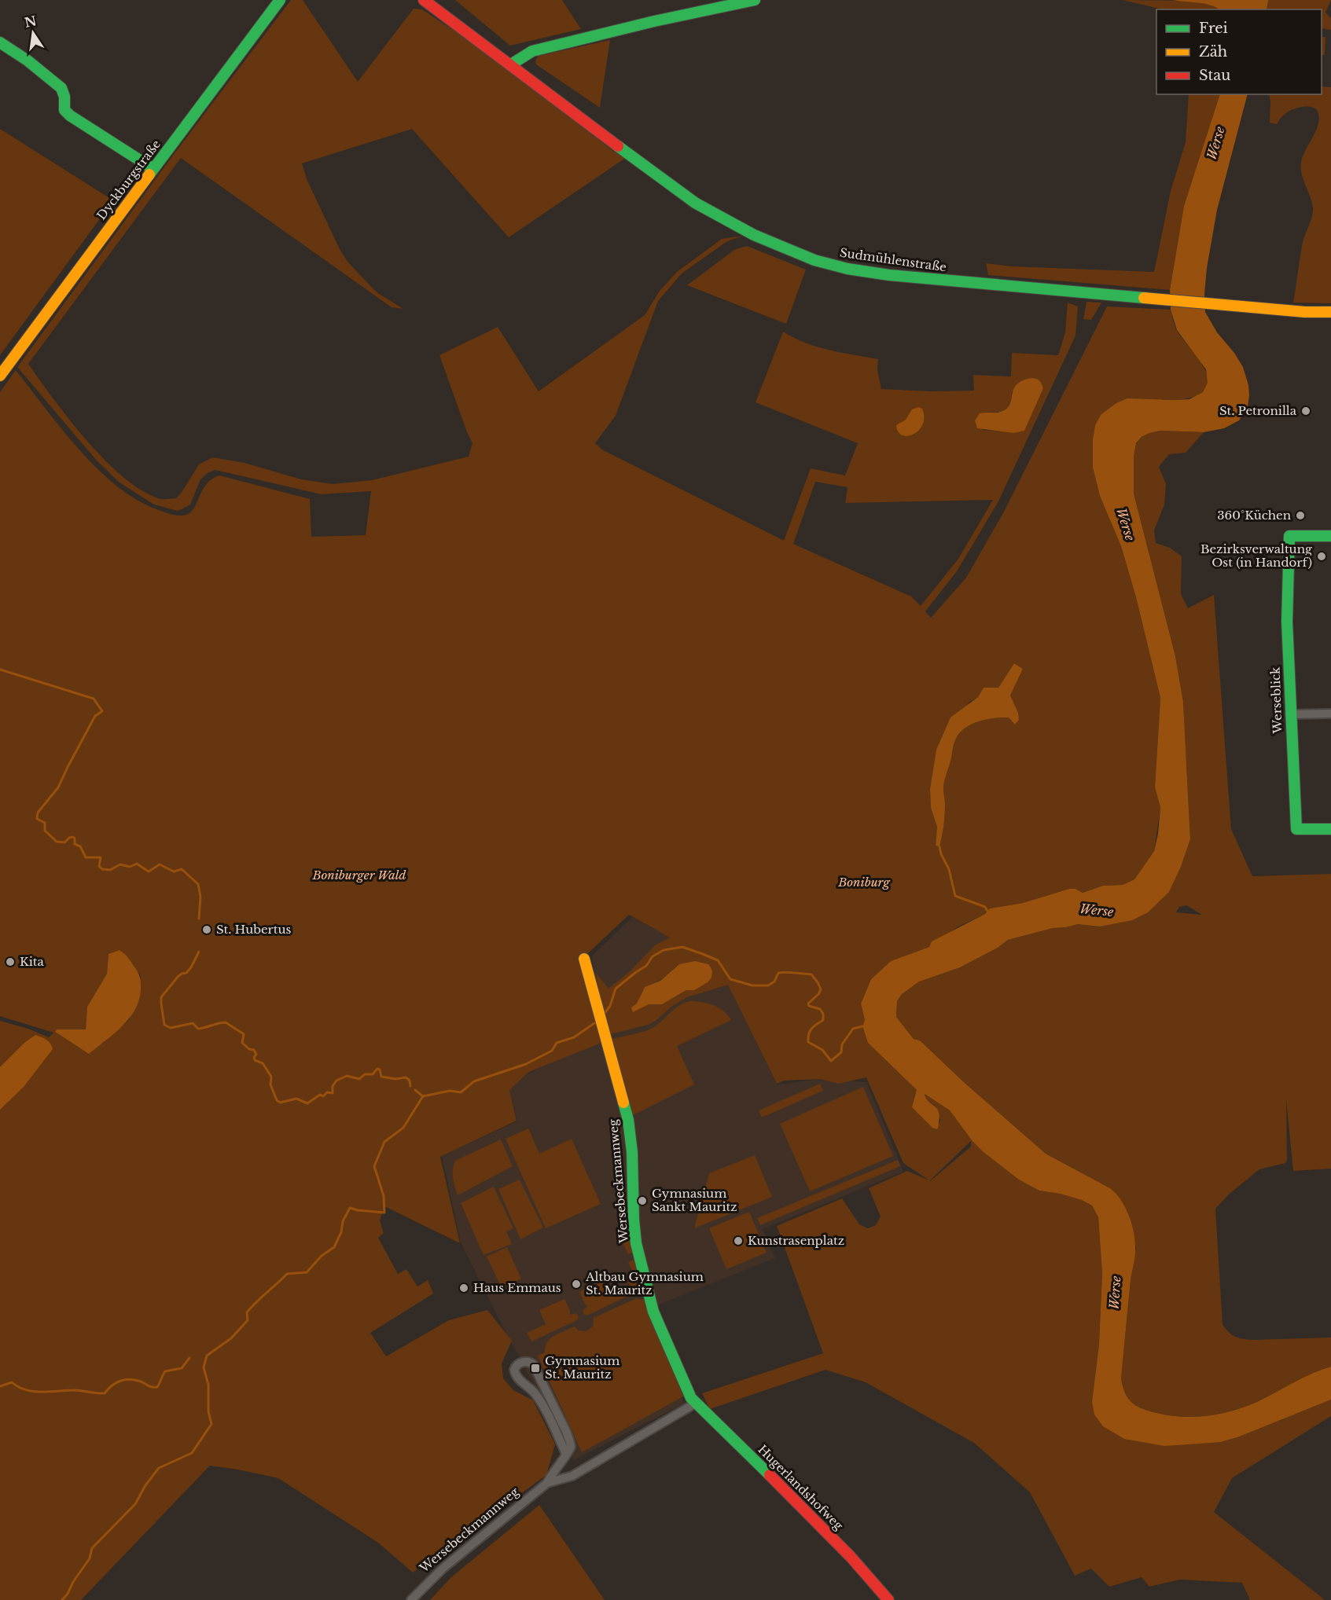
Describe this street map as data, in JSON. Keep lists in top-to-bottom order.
{
  "streets": {
    "street": [
      "Dyckburgstraße",
      "Sudmühlenstraße",
      "Werseblick",
      "Wersebeckmannweg",
      "Hugerlandshofweg"
    ]
  },
  "crossings": [
    ["Wersebeckmannweg", "Hugerlandshofweg"]
  ],
  "water": ["Werse"],
  "parks": ["Boniburger Wald", "Boniburg"],
  "places": {
    "other": [
      "St. Petronilla",
      "360°Küchen",
      "Bezirksverwaltung Ost (in Handorf)",
      "St. Hubertus",
      "Kita",
      "Gymnasium Sankt Mauritz",
      "Kunstrasenplatz",
      "Altbau Gymnasium St. Mauritz",
      "Haus Emmaus"
    ],
    "transit": ["Gymnasium St. Mauritz"]
  },
  "legend": ["Frei", "Zäh", "Stau"],
  "north": "top"
}
